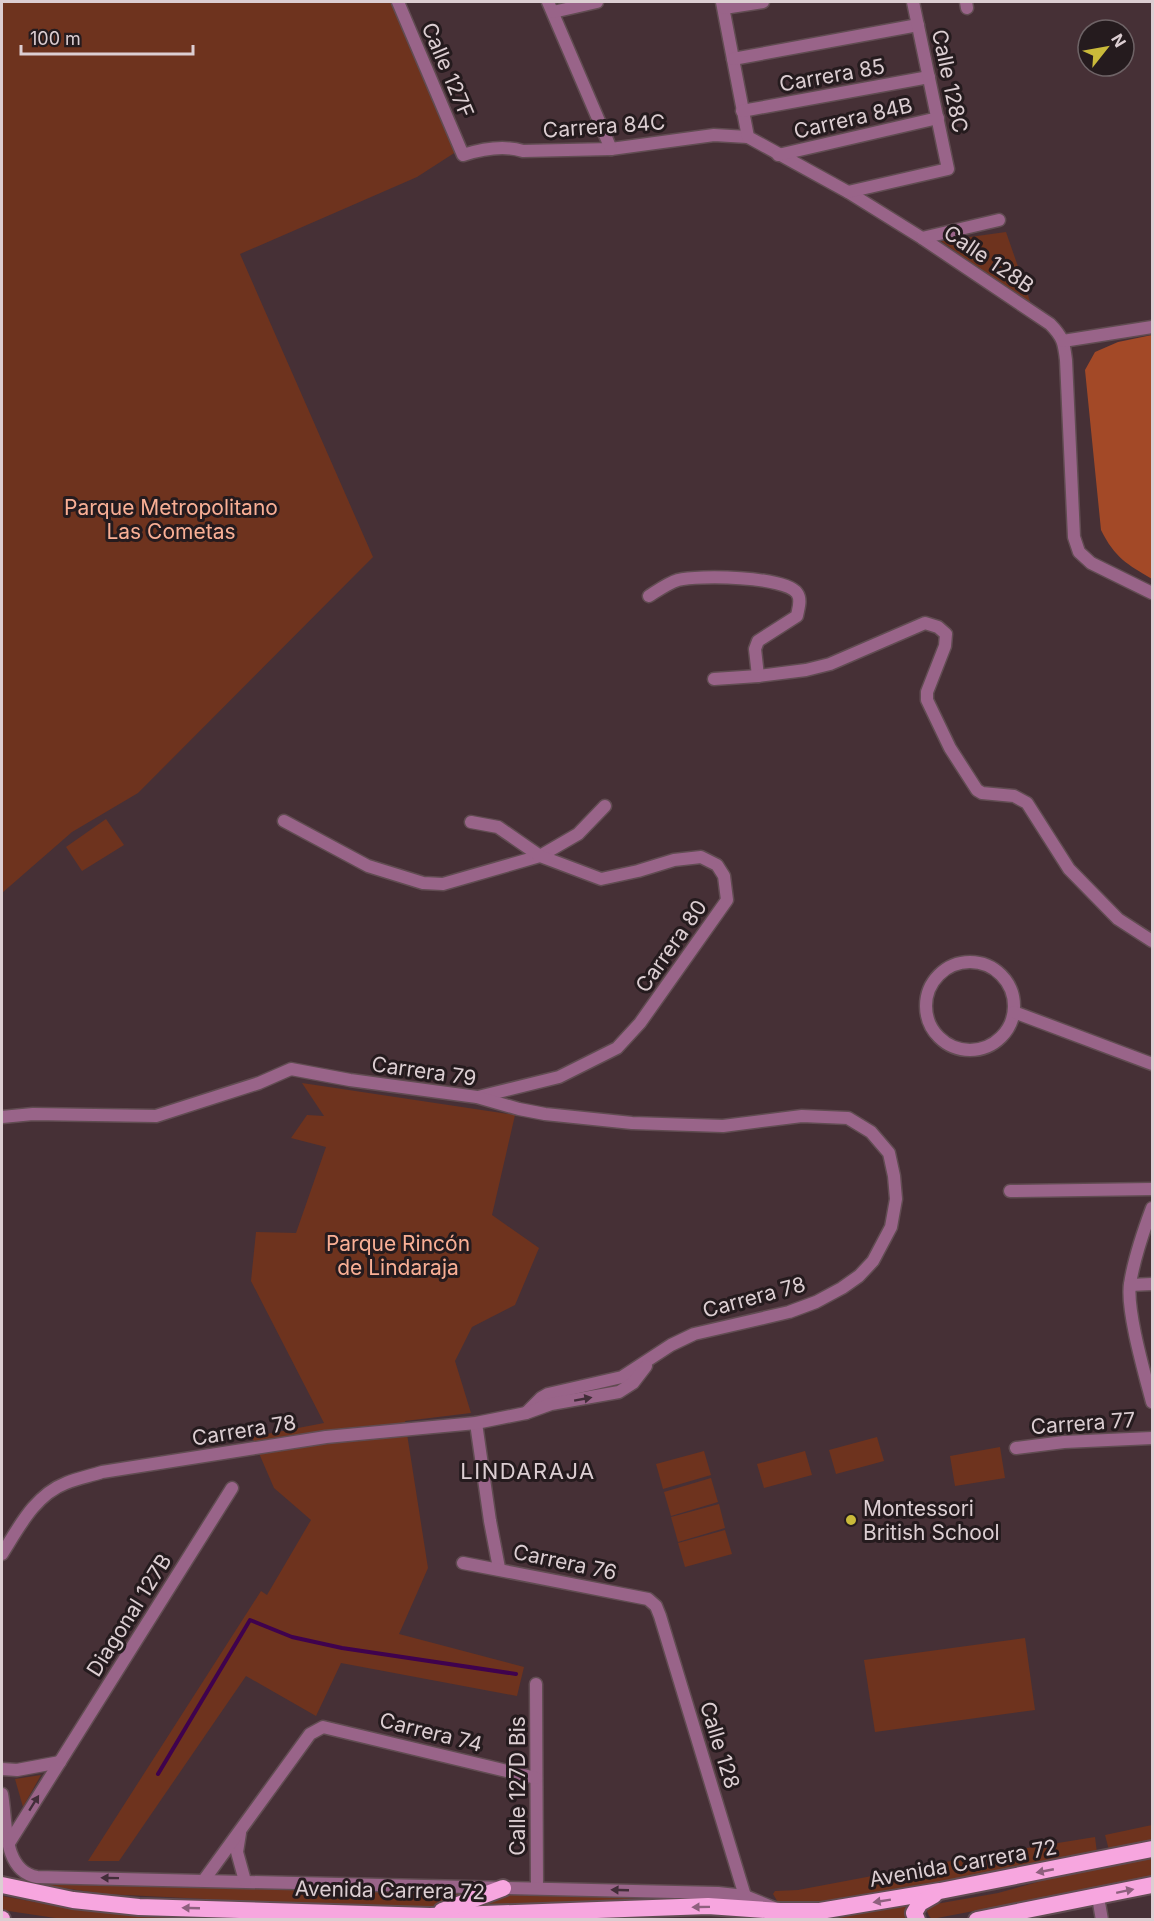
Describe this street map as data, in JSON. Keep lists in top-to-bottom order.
{
  "streets": {
    "highway": ["Avenida Carrera 72"],
    "street": [
      "Calle 127F",
      "Carrera 85",
      "Calle 128C",
      "Carrera 84B",
      "Carrera 84C",
      "Calle 128B",
      "Carrera 80",
      "Carrera 79",
      "Carrera 78",
      "Carrera 77",
      "Carrera 76",
      "Diagonal 127B",
      "Carrera 74",
      "Calle 128",
      "Calle 127D Bis"
    ]
  },
  "crossings": [
    ["Calle 127F", "Carrera 84C"],
    ["Carrera 85", "Calle 128C"],
    ["Calle 128C", "Carrera 84B"],
    ["Calle 128C", "Calle 128B"],
    ["Carrera 84B", "Calle 128B"],
    ["Carrera 84C", "Calle 128B"],
    ["Carrera 80", "Carrera 79"],
    ["Carrera 79", "Carrera 78"],
    ["Carrera 76", "Calle 128"],
    ["Diagonal 127B", "Avenida Carrera 72"],
    ["Carrera 74", "Calle 127D Bis"],
    ["Calle 128", "Avenida Carrera 72"],
    ["Calle 127D Bis", "Avenida Carrera 72"]
  ],
  "one_way": ["Avenida Carrera 72"],
  "districts": ["LINDARAJA"],
  "parks": ["Parque Metropolitano Las Cometas", "Parque Rincón de Lindaraja"],
  "places": ["Montessori British School"],
  "scale_bar": "100 m",
  "north": "top right"
}
